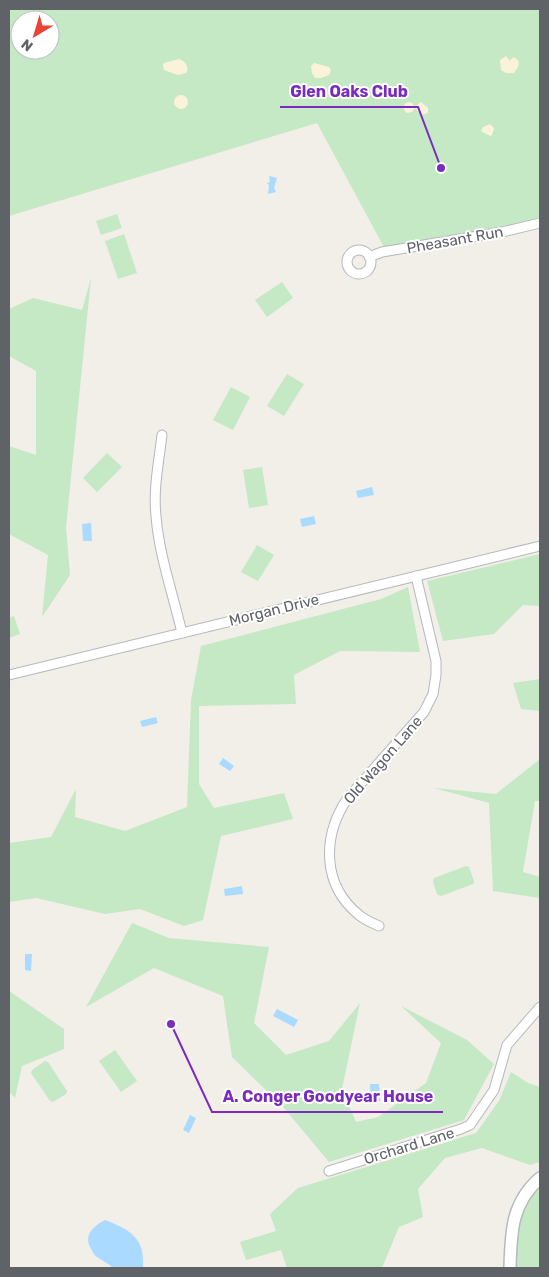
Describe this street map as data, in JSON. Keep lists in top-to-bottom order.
{
  "streets": {
    "street": [
      "Pheasant Run",
      "Morgan Drive",
      "Old Wagon Lane",
      "Orchard Lane"
    ]
  },
  "crossings": [
    ["Morgan Drive", "Old Wagon Lane"]
  ],
  "places": ["Glen Oaks Club", "A. Conger Goodyear House"],
  "north": "bottom left"
}
